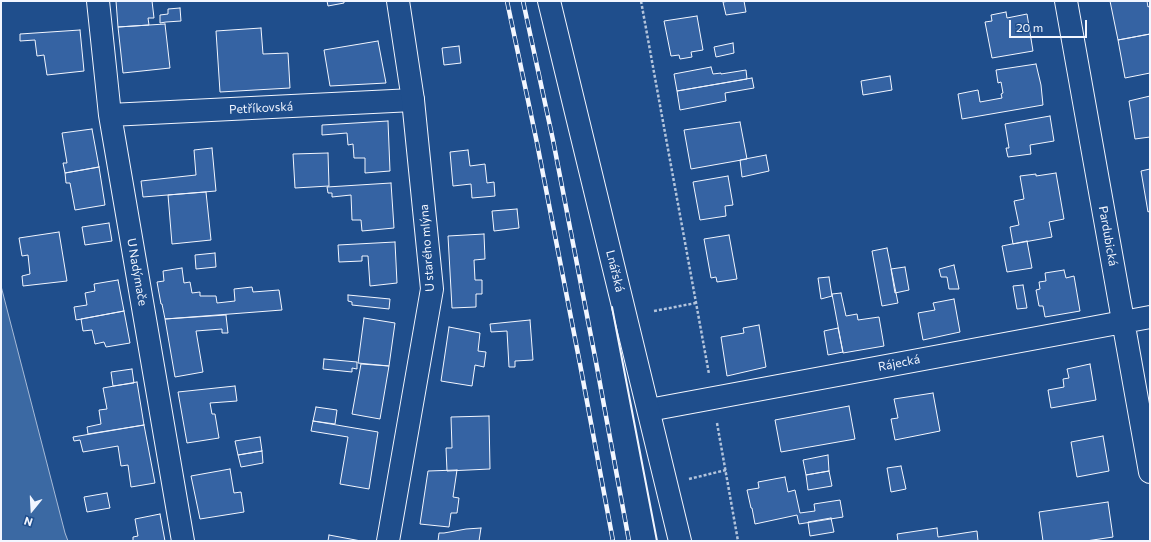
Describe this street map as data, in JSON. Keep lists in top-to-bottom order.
{
  "streets": {
    "street": [
      "Petříkovská",
      "Pardubická",
      "U starého mlýna",
      "Lnářská",
      "U Nadýmače",
      "Rájecká"
    ]
  },
  "crossings": [
    ["Petříkovská", "U starého mlýna"],
    ["Petříkovská", "U Nadýmače"],
    ["Pardubická", "Rájecká"],
    ["Lnářská", "Rájecká"]
  ],
  "scale_bar": "20 m",
  "north": "bottom"
}
